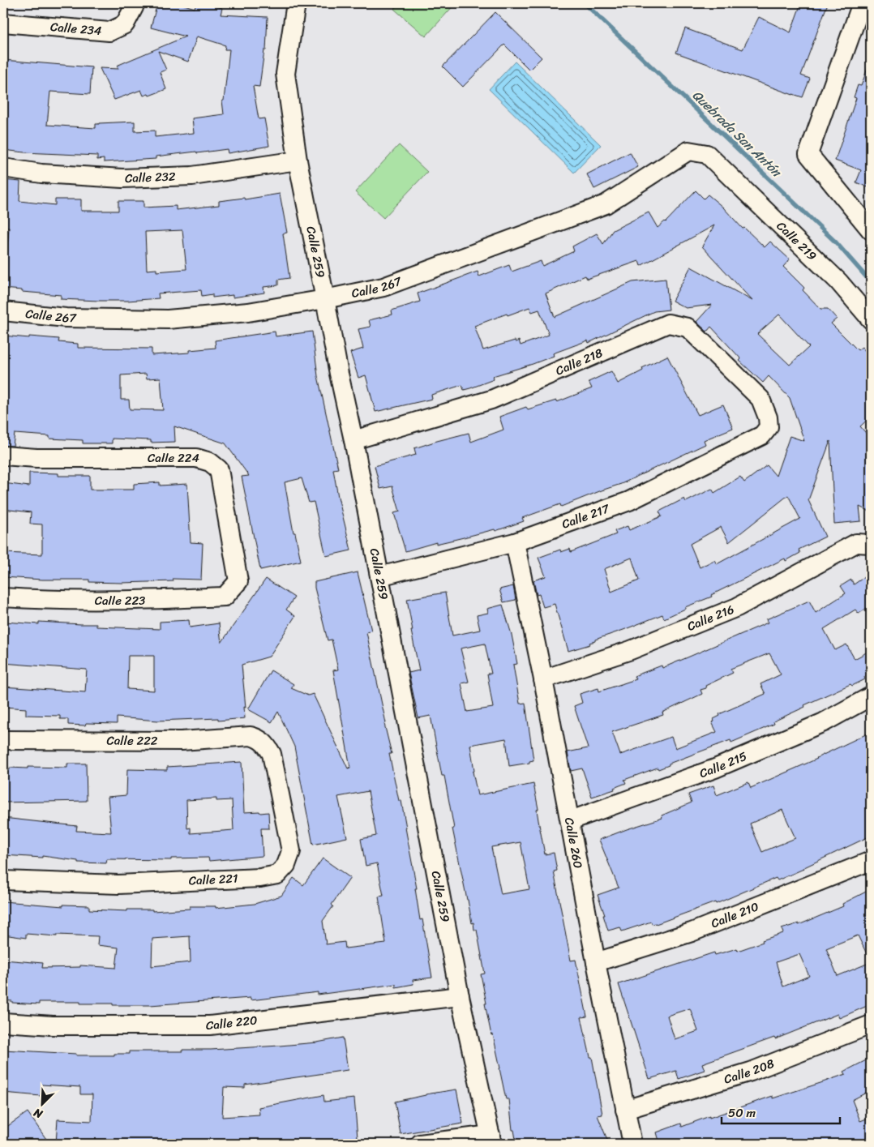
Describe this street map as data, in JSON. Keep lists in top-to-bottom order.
{
  "streets": {
    "street": [
      "Calle 234",
      "Calle 232",
      "Calle 219",
      "Calle 259",
      "Calle 267",
      "Calle 218",
      "Calle 224",
      "Calle 217",
      "Calle 223",
      "Calle 216",
      "Calle 222",
      "Calle 215",
      "Calle 260",
      "Calle 221",
      "Calle 210",
      "Calle 220",
      "Calle 208"
    ]
  },
  "crossings": [
    ["Calle 232", "Calle 259"],
    ["Calle 219", "Calle 267"],
    ["Calle 259", "Calle 267"],
    ["Calle 259", "Calle 218"],
    ["Calle 259", "Calle 217"],
    ["Calle 259", "Calle 220"],
    ["Calle 218", "Calle 217"],
    ["Calle 224", "Calle 223"],
    ["Calle 217", "Calle 260"],
    ["Calle 216", "Calle 260"],
    ["Calle 222", "Calle 221"],
    ["Calle 215", "Calle 260"],
    ["Calle 260", "Calle 210"],
    ["Calle 260", "Calle 208"]
  ],
  "water": ["Quebrada San Antón"],
  "scale_bar": "50 m",
  "north": "bottom left"
}
